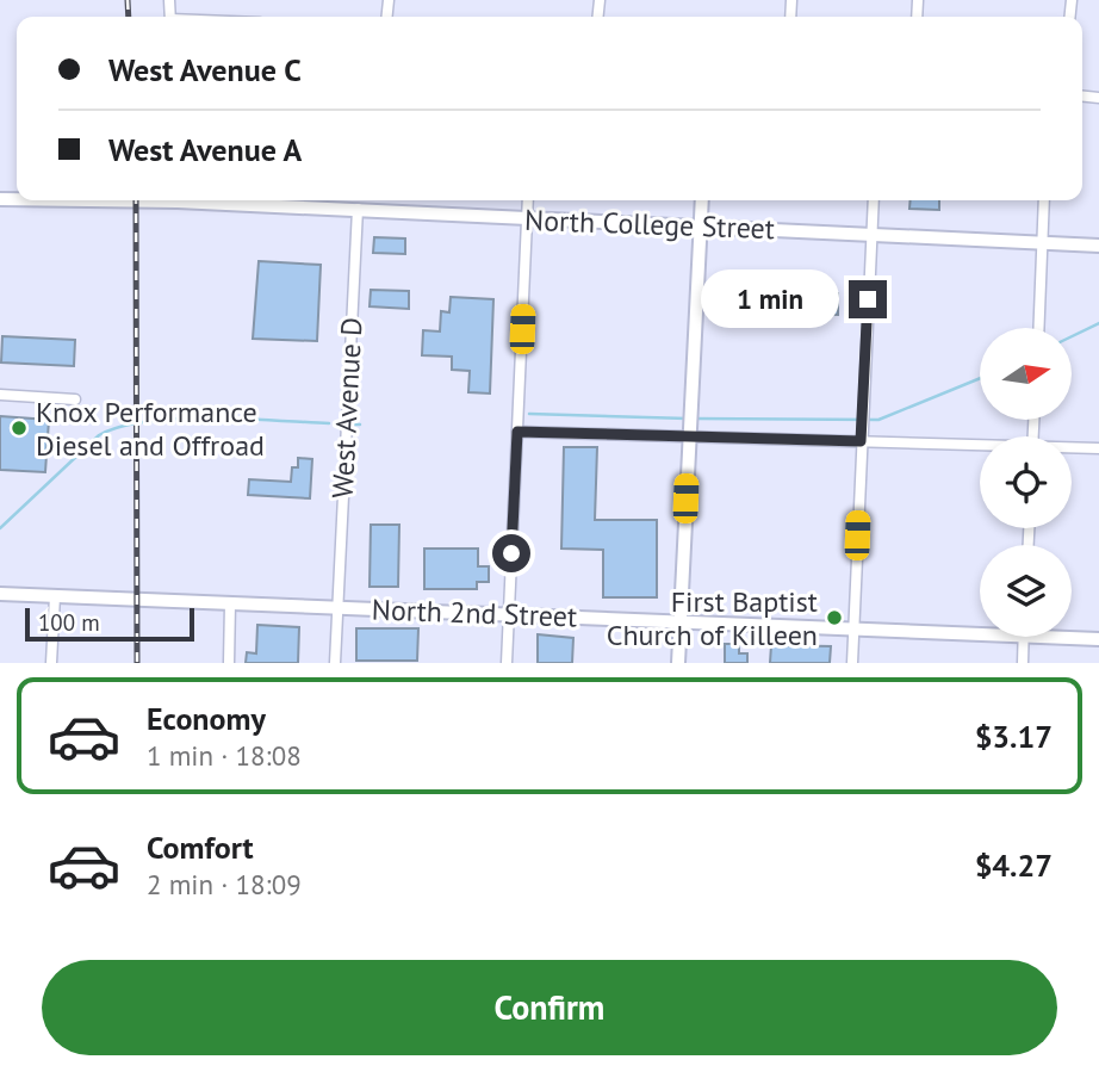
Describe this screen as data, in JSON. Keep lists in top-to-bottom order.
{
  "streets": {
    "street": ["North College Street", "West Avenue D", "North 2nd Street"]
  },
  "crossings": [
    ["North College Street", "West Avenue D"],
    ["West Avenue D", "North 2nd Street"]
  ],
  "places": ["Knox Performance Diesel and Offroad", "First Baptist Church of Killeen"],
  "scale_bar": "100 m",
  "north": "right",
  "page": {
    "banner": ["West Avenue C", "West Avenue A"],
    "bubble": "1 min",
    "scale": "100 m",
    "list": [
      {
        "name": "Economy",
        "note": "1 min · 18:08",
        "value": "$3.17"
      },
      {
        "name": "Comfort",
        "note": "2 min · 18:09",
        "value": "$4.27"
      }
    ],
    "buttons": "Confirm"
  }
}
